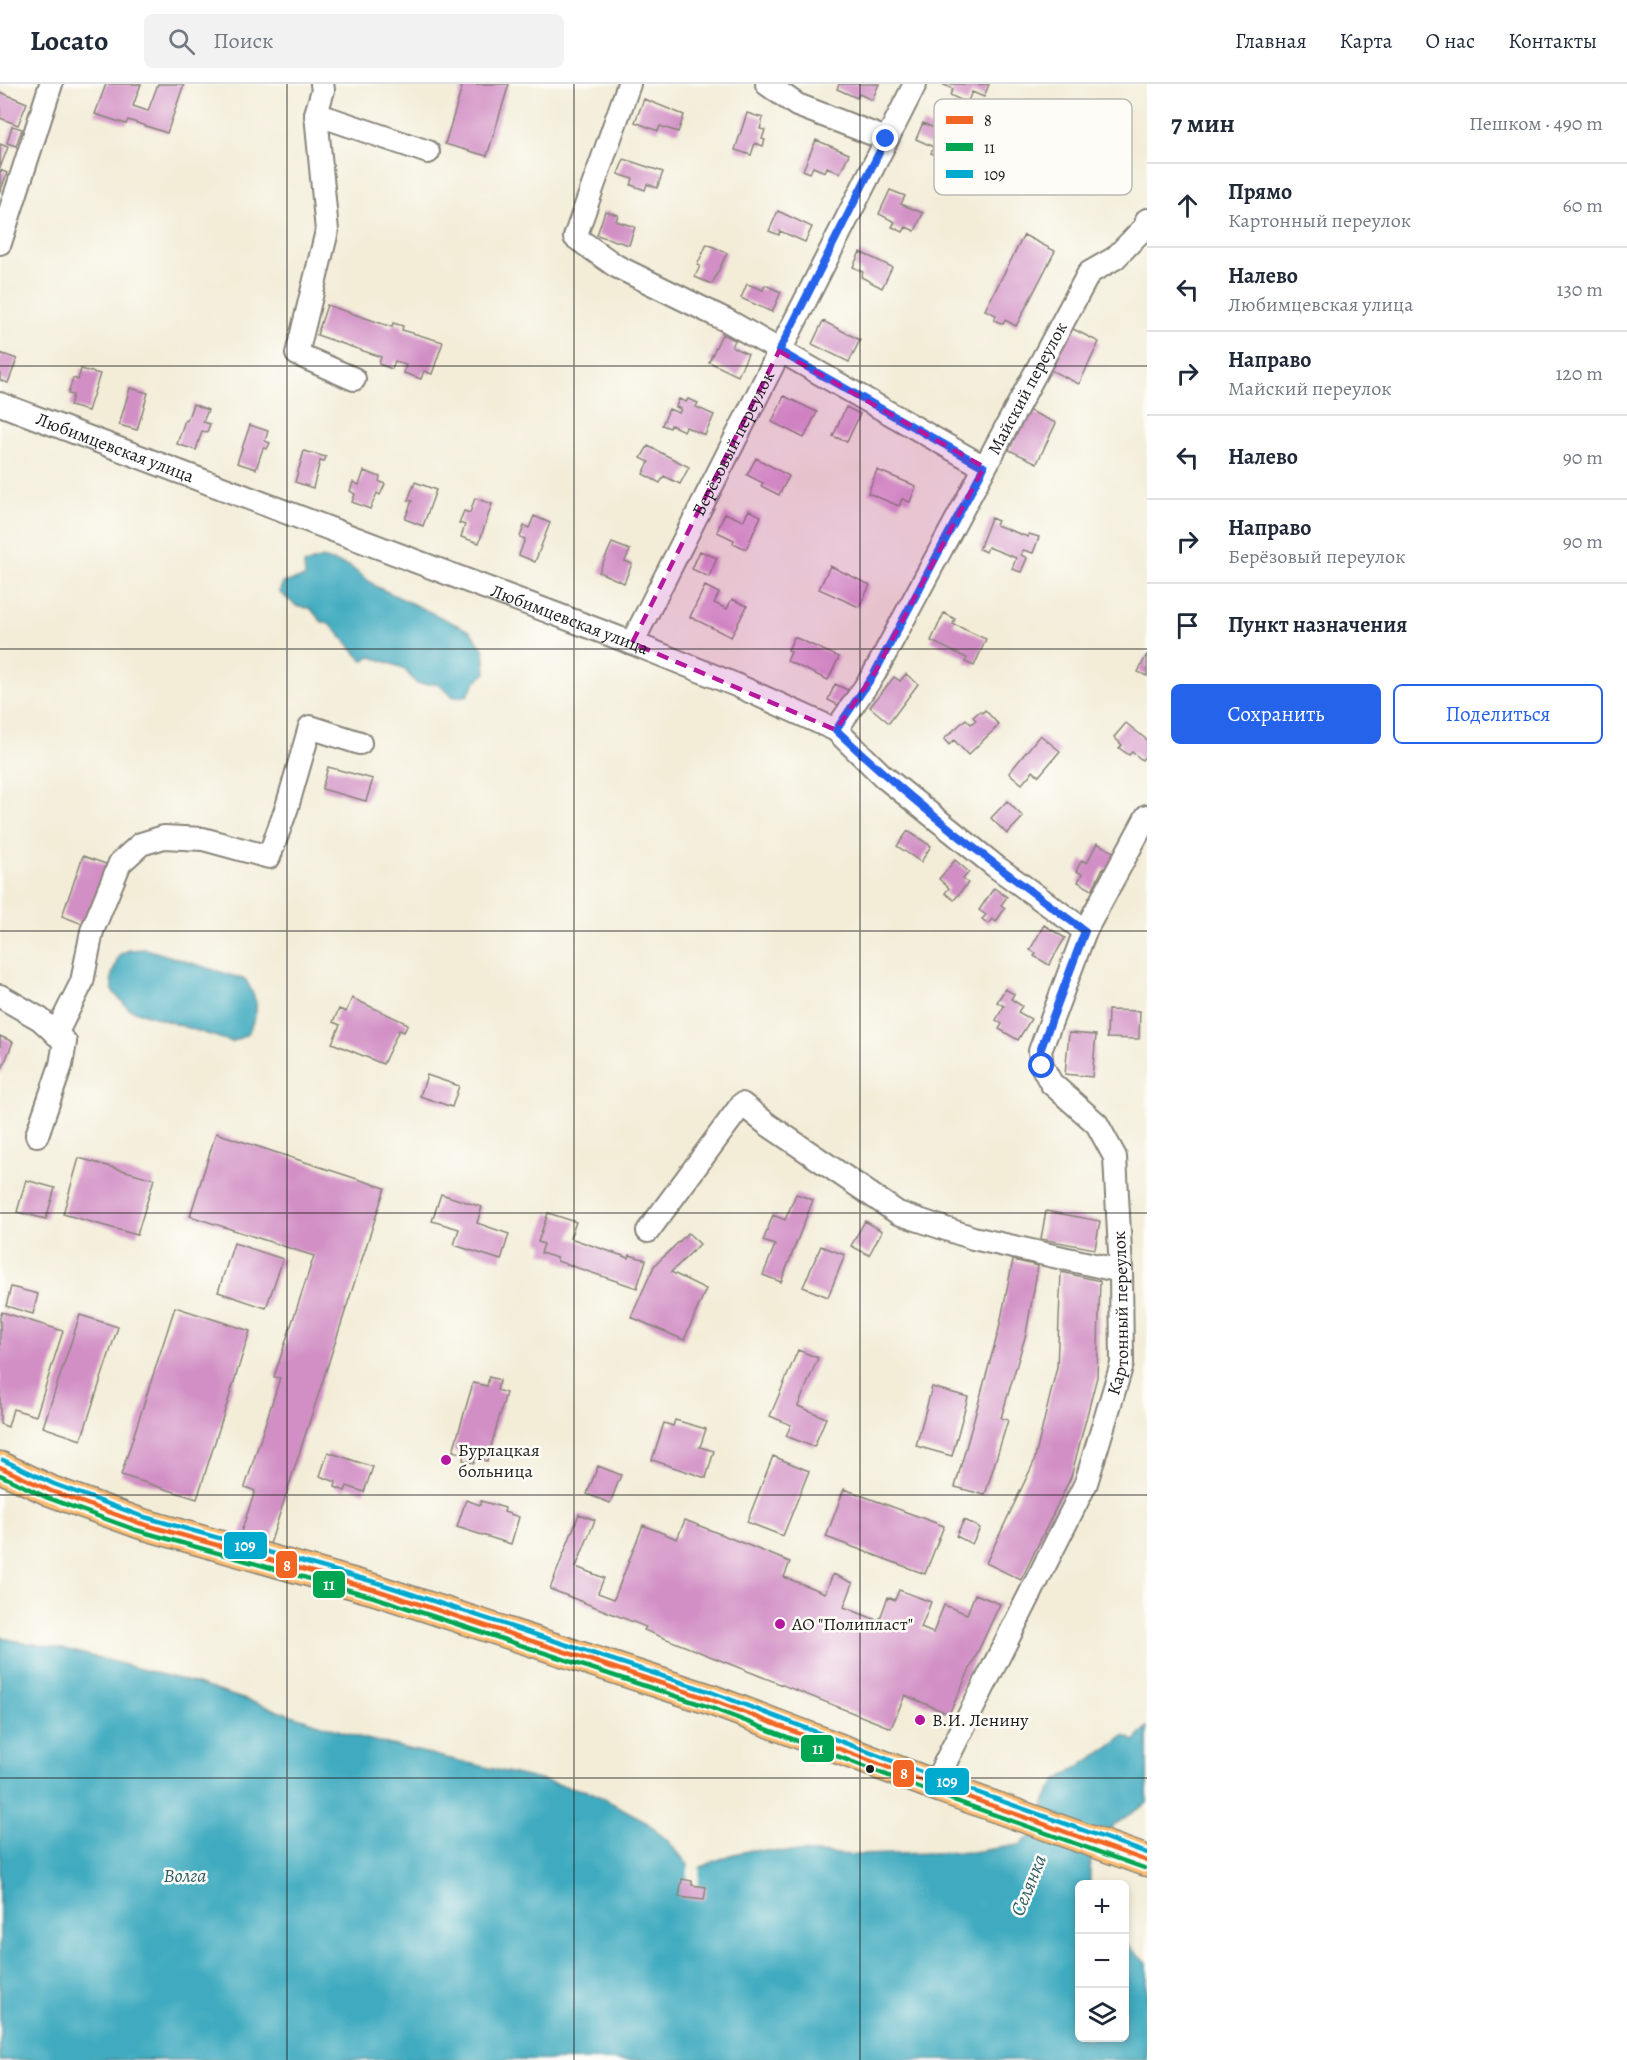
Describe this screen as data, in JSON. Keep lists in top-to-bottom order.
{
  "streets": {
    "street": [
      "Майский переулок",
      "Берёзовый переулок",
      "Любимцевская улица",
      "Картонный переулок"
    ]
  },
  "crossings": [
    ["Майский переулок", "Любимцевская улица"],
    ["Берёзовый переулок", "Любимцевская улица"],
    ["Любимцевская улица", "Картонный переулок"]
  ],
  "water": ["Волга", "Селянка"],
  "places": ["Бурлацкая больница", "АО \"Полипласт\"", "В.И. Ленину"],
  "lines": ["transit line 109", "transit line 8", "transit line 11"],
  "legend": ["8", "11", "109"],
  "page": {
    "header": "Locato",
    "search": "Поиск",
    "nav": [
      "Главная",
      "Карта",
      "О нас",
      "Контакты"
    ],
    "heading": ["7 мин", "Пешком · 490 m"],
    "list": [
      ["Прямо", "Картонный переулок", "60 m"],
      ["Налево", "Любимцевская улица", "130 m"],
      ["Направо", "Майский переулок", "120 m"],
      ["Налево", "90 m"],
      ["Направо", "Берёзовый переулок", "90 m"],
      "Пункт назначения"
    ],
    "buttons": ["Сохранить", "Поделиться"],
    "map_buttons": ["+", "−"]
  }
}
